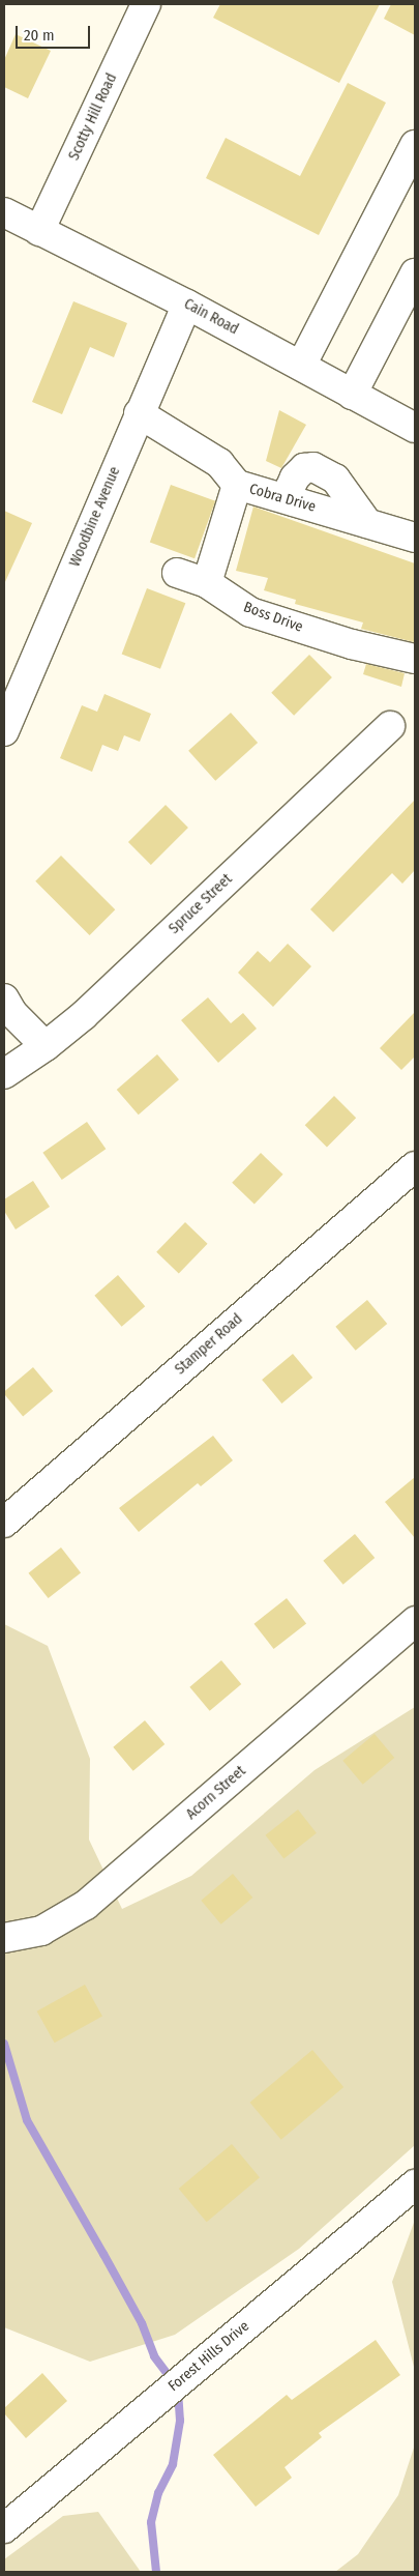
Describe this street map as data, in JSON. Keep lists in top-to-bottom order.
{
  "streets": {
    "street": [
      "Scotty Hill Road",
      "Cain Road",
      "Cobra Drive",
      "Woodbine Avenue",
      "Boss Drive",
      "Spruce Street",
      "Stamper Road",
      "Acorn Street",
      "Forest Hills Drive"
    ]
  },
  "crossings": [
    ["Scotty Hill Road", "Cain Road"],
    ["Cain Road", "Woodbine Avenue"],
    ["Cobra Drive", "Woodbine Avenue"]
  ],
  "scale_bar": "20 m"
}
